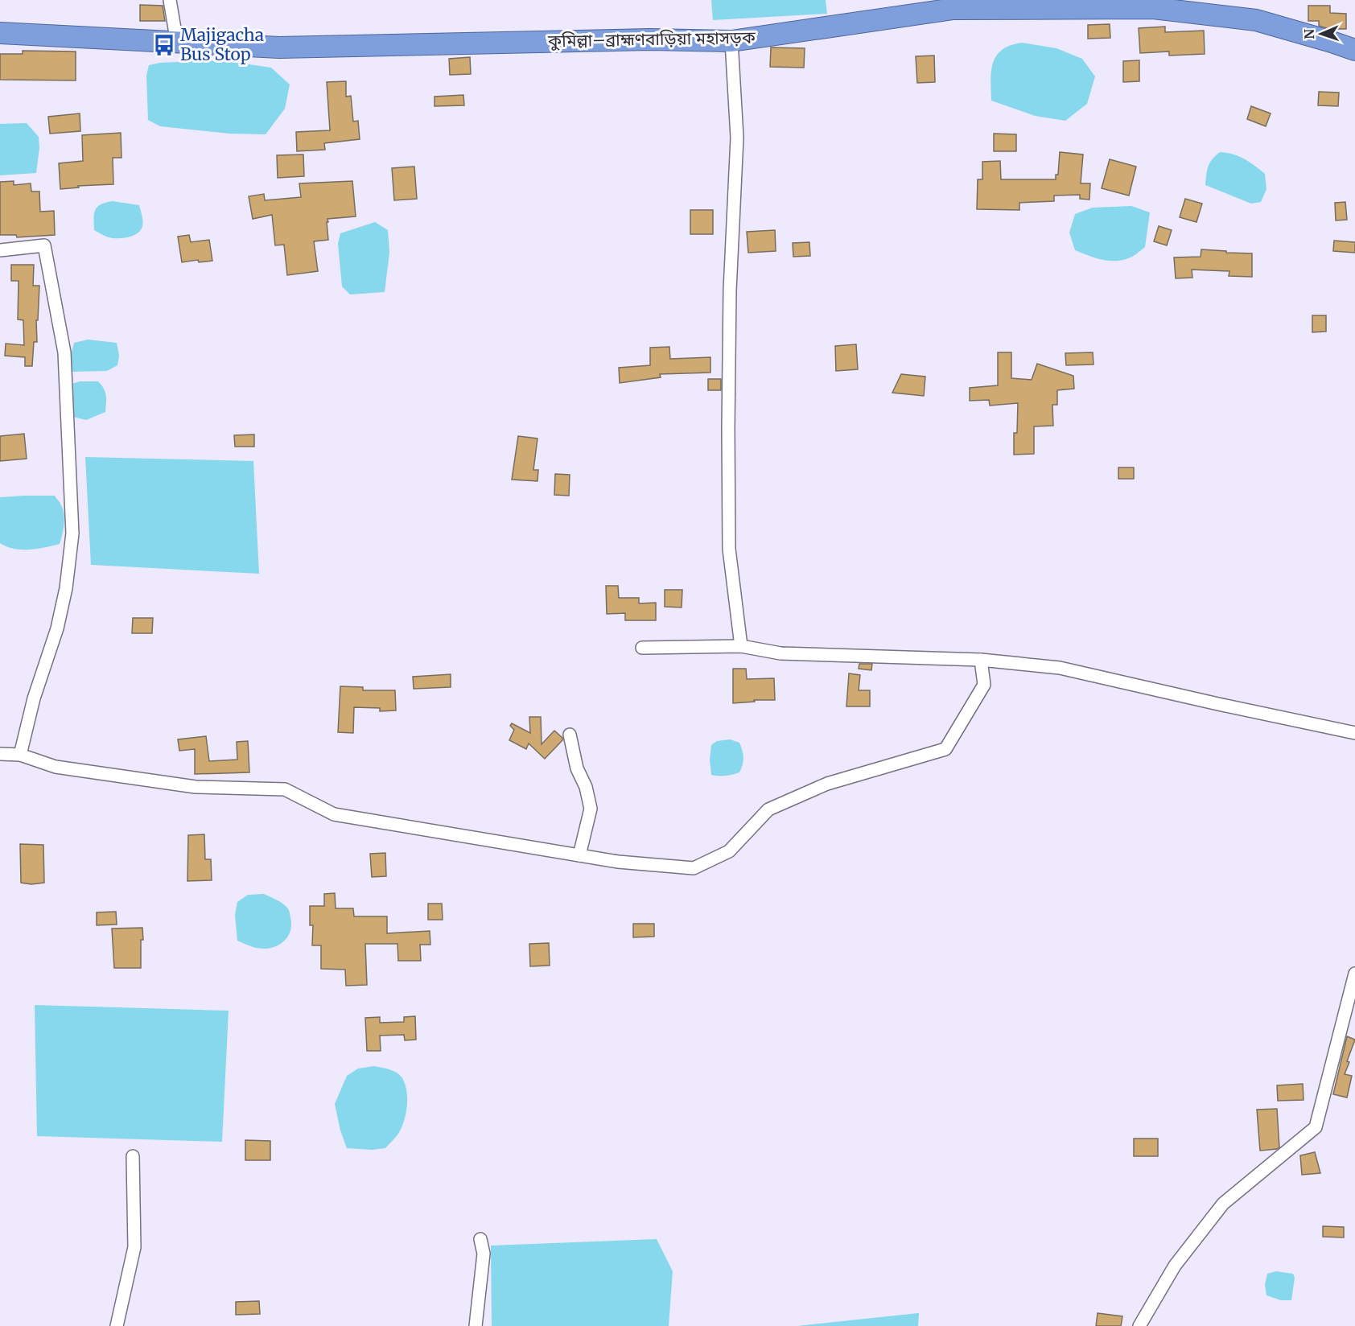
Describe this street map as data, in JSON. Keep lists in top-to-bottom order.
{
  "streets": {
    "highway": ["কুমিল্লা–ব্রাহ্মণবাড়িয়া মহাসড়ক"]
  },
  "places": {
    "bus stop": ["Majigacha Bus Stop"]
  },
  "north": "left"
}
